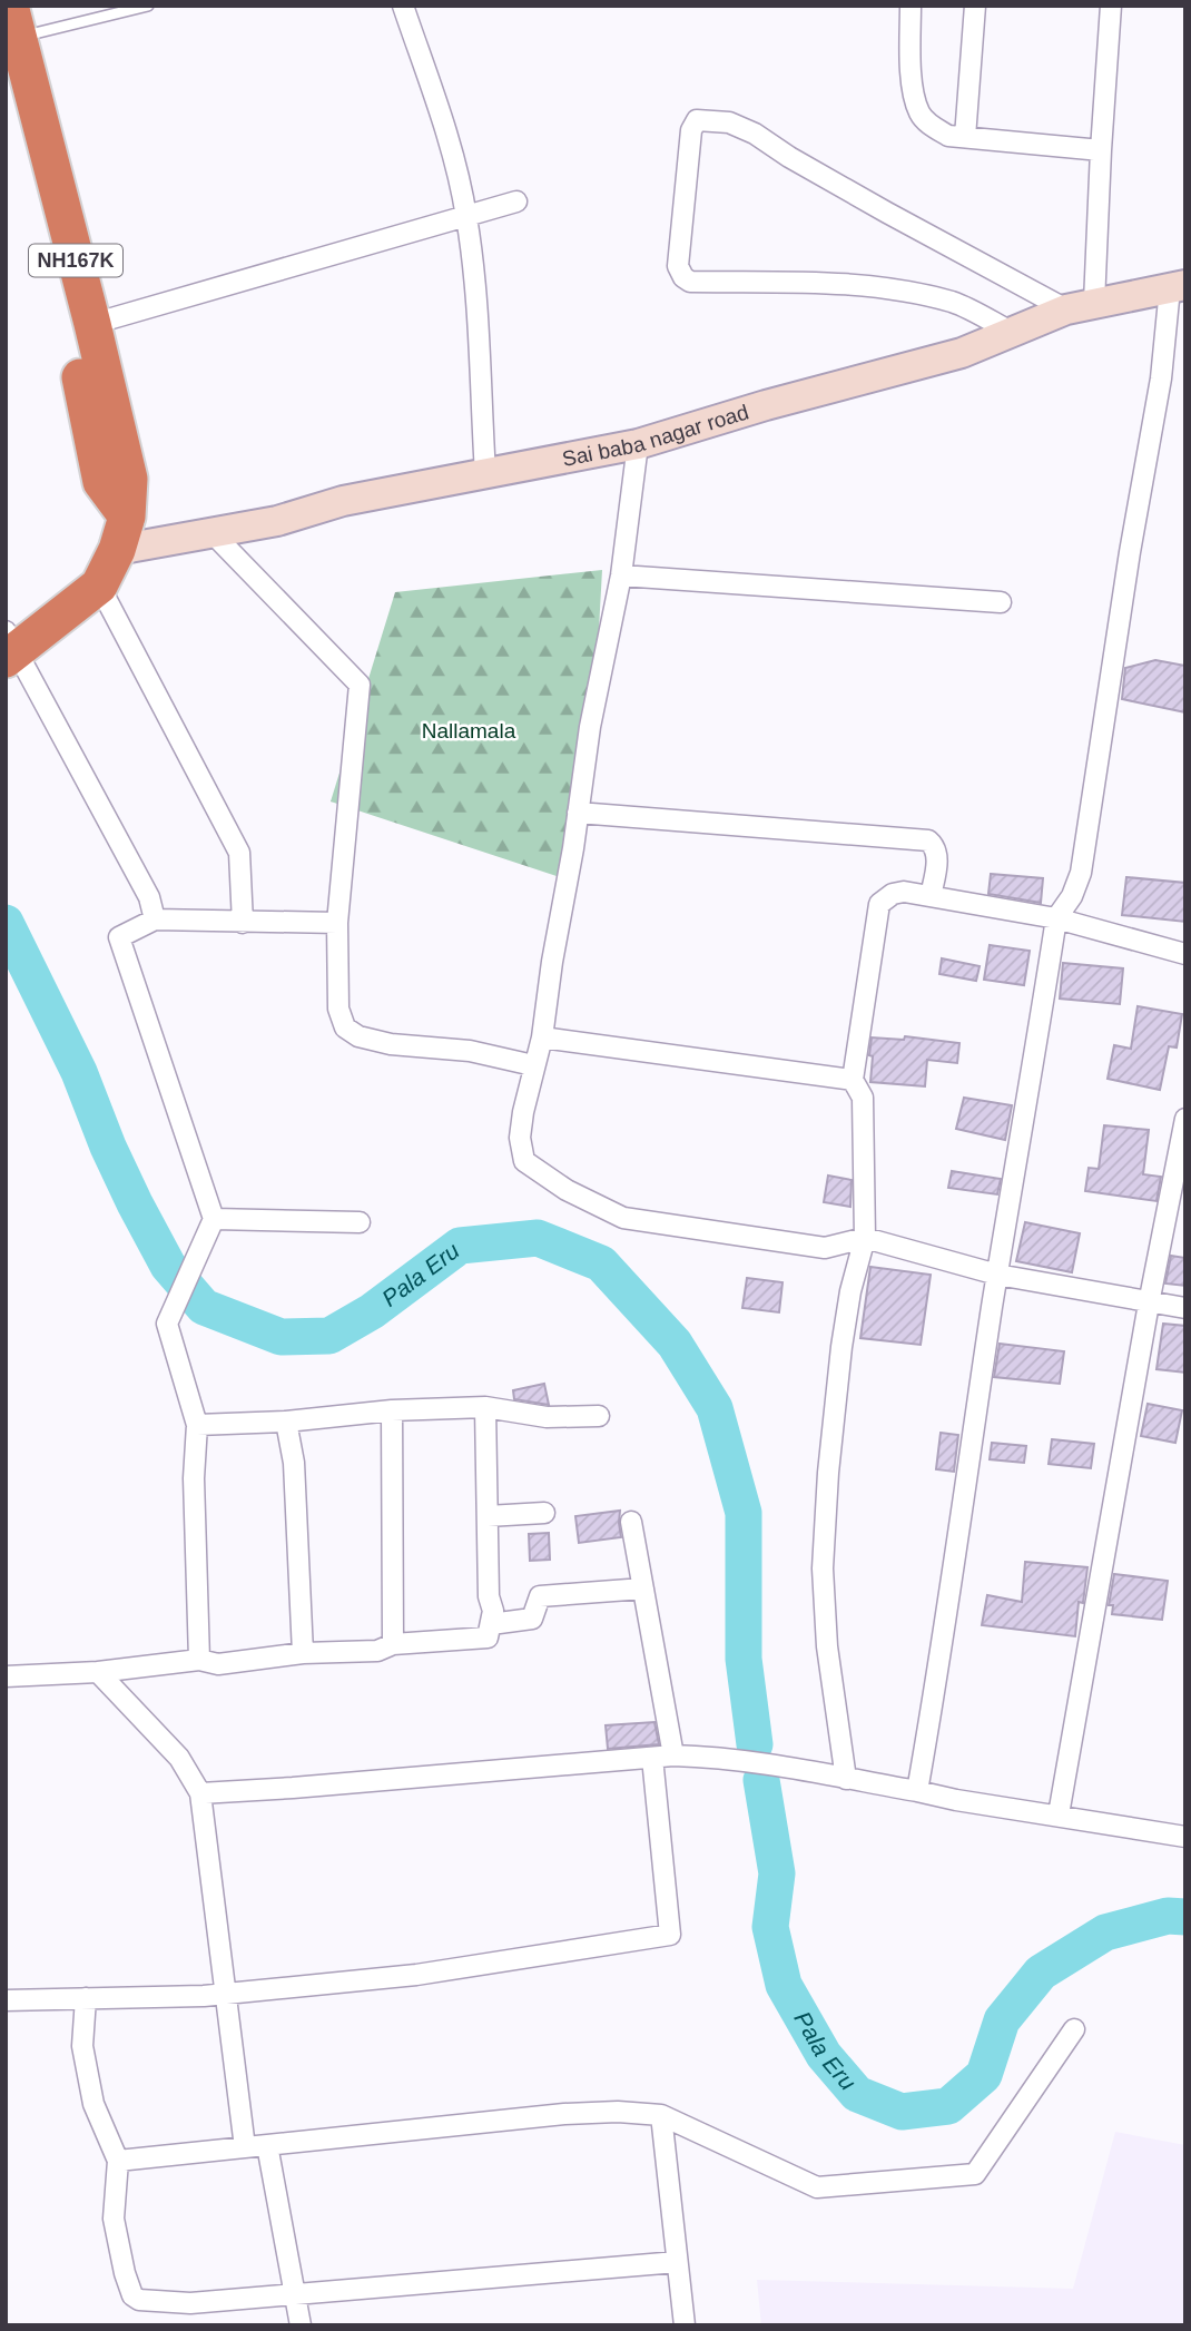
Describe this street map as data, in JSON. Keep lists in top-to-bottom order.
{
  "streets": {
    "highway": ["NH167K"],
    "main road": ["Sai baba nagar road"]
  },
  "crossings": [
    ["NH167K", "Sai baba nagar road"]
  ],
  "water": ["Pala Eru"],
  "parks": ["Nallamala"]
}
